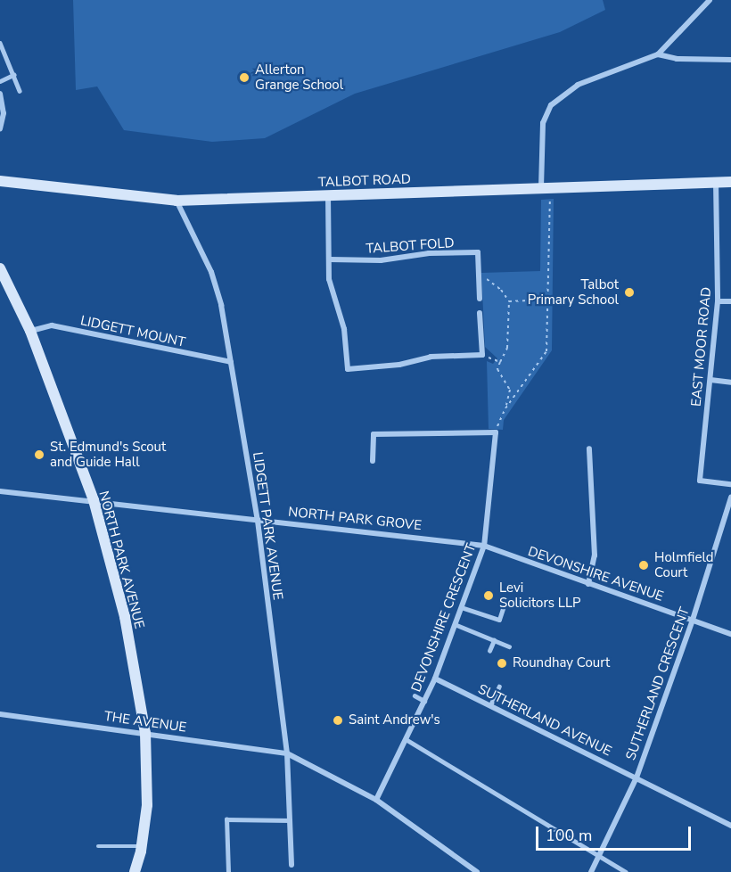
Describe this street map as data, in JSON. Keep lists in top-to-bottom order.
{
  "streets": {
    "street": [
      "TALBOT ROAD",
      "TALBOT FOLD",
      "LIDGETT MOUNT",
      "EAST MOOR ROAD",
      "NORTH PARK GROVE",
      "LIDGETT PARK AVENUE",
      "NORTH PARK AVENUE",
      "DEVONSHIRE AVENUE",
      "DEVONSHIRE CRESCENT",
      "SUTHERLAND CRESCENT",
      "SUTHERLAND AVENUE",
      "THE AVENUE"
    ]
  },
  "crossings": [
    ["TALBOT ROAD", "EAST MOOR ROAD"],
    ["TALBOT ROAD", "LIDGETT PARK AVENUE"],
    ["LIDGETT MOUNT", "LIDGETT PARK AVENUE"],
    ["LIDGETT MOUNT", "NORTH PARK AVENUE"],
    ["NORTH PARK GROVE", "LIDGETT PARK AVENUE"],
    ["NORTH PARK GROVE", "NORTH PARK AVENUE"],
    ["NORTH PARK GROVE", "DEVONSHIRE AVENUE"],
    ["NORTH PARK GROVE", "DEVONSHIRE CRESCENT"],
    ["LIDGETT PARK AVENUE", "THE AVENUE"],
    ["NORTH PARK AVENUE", "THE AVENUE"],
    ["DEVONSHIRE AVENUE", "DEVONSHIRE CRESCENT"],
    ["DEVONSHIRE AVENUE", "SUTHERLAND CRESCENT"],
    ["DEVONSHIRE CRESCENT", "SUTHERLAND AVENUE"],
    ["DEVONSHIRE CRESCENT", "THE AVENUE"],
    ["SUTHERLAND CRESCENT", "SUTHERLAND AVENUE"]
  ],
  "places": [
    "Allerton Grange School",
    "Talbot Primary School",
    "St. Edmund's Scout and Guide Hall",
    "Holmfield Court",
    "Levi Solicitors LLP",
    "Roundhay Court",
    "Saint Andrew's"
  ],
  "scale_bar": "100 m"
}
